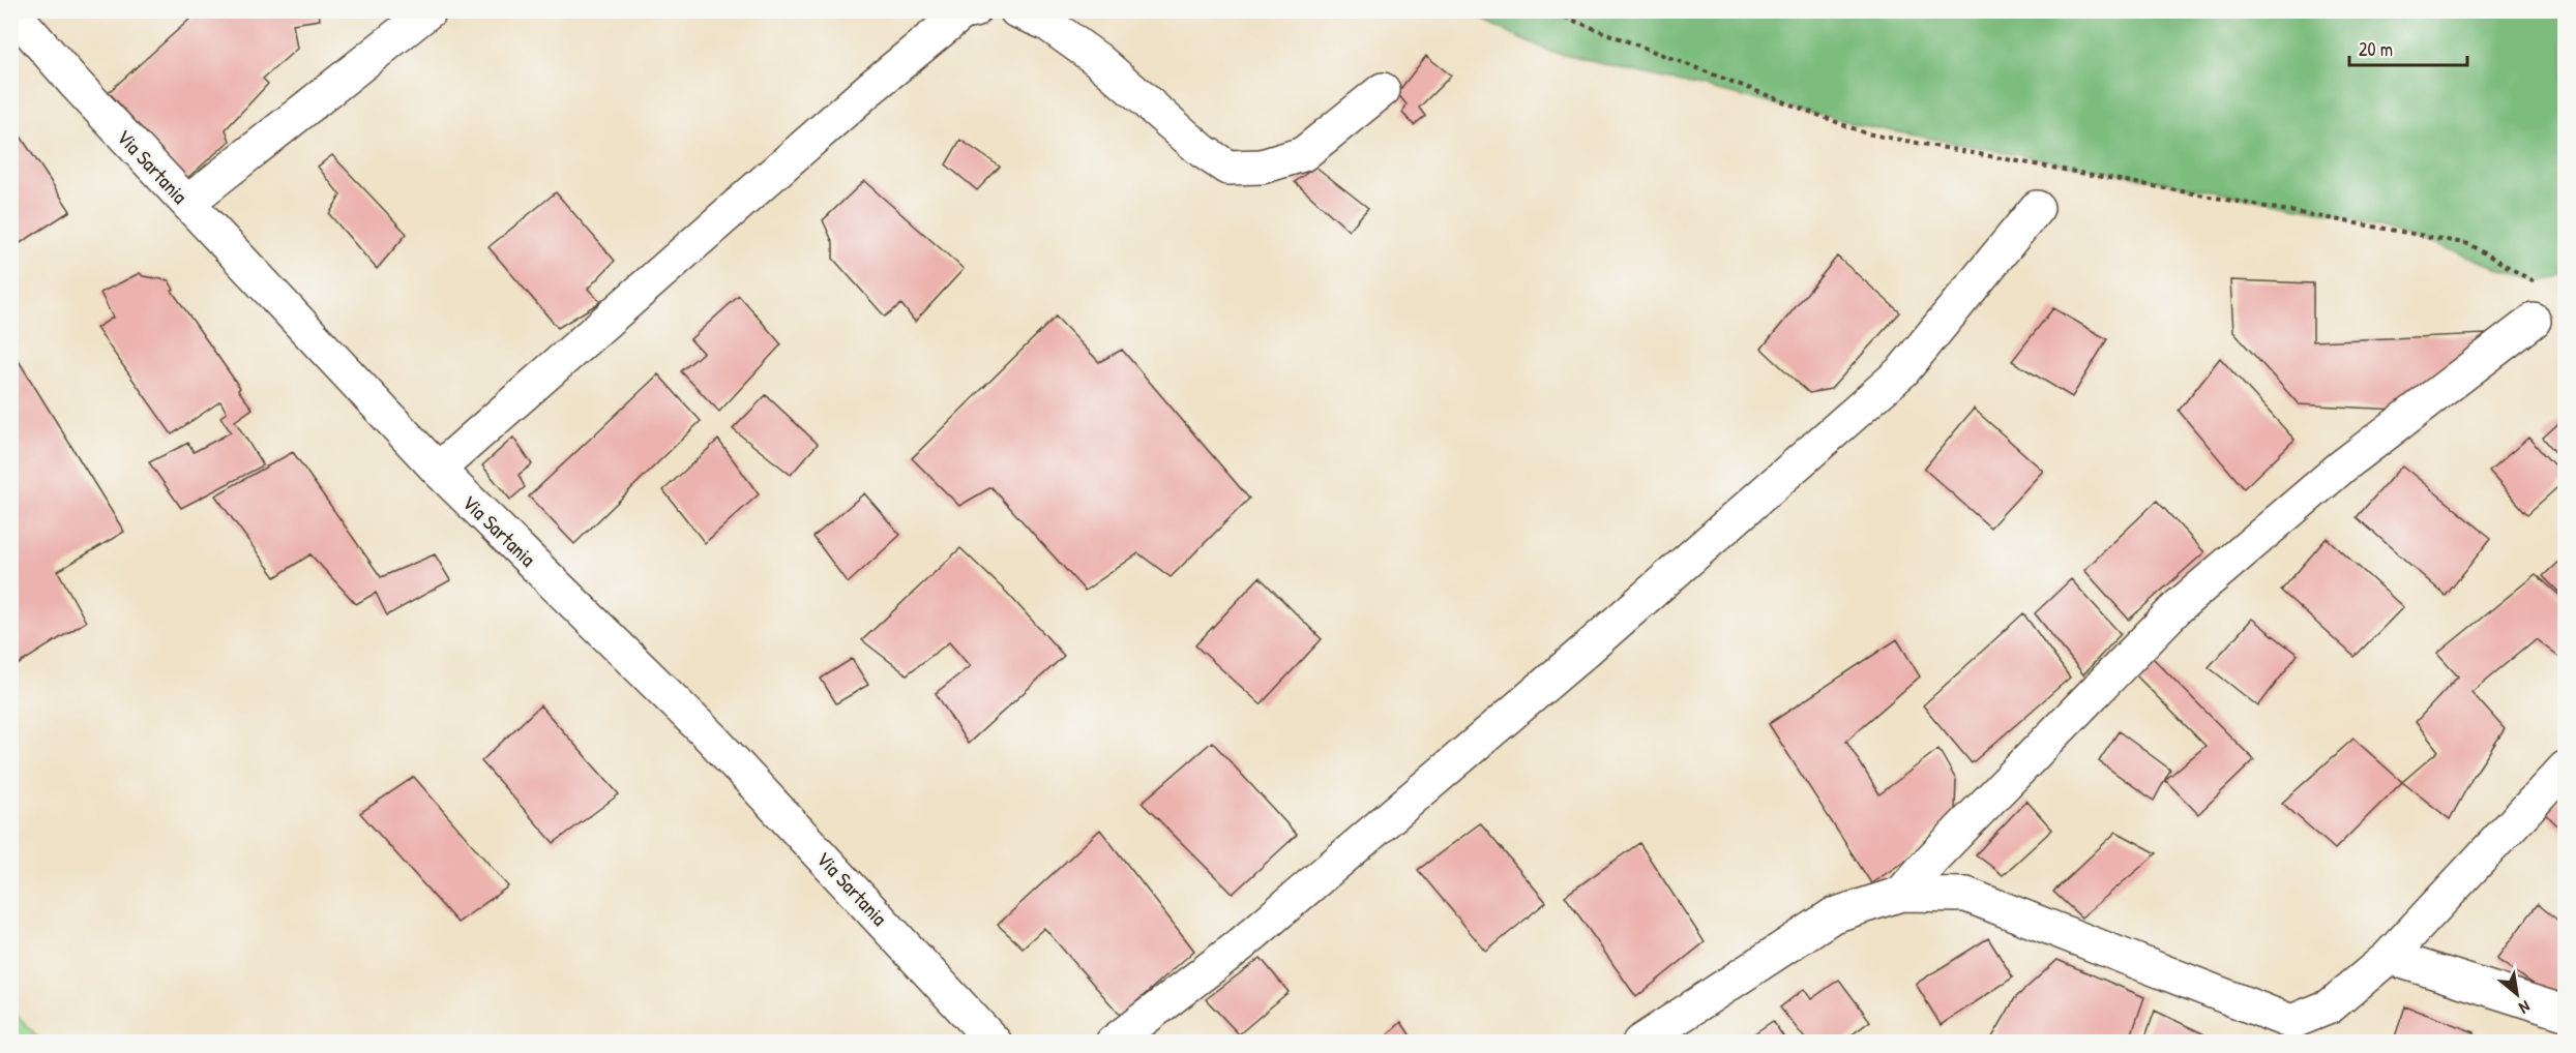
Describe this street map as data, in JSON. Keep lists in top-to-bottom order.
{
  "streets": {
    "street": ["Via Sartania"]
  },
  "scale_bar": "20 m",
  "north": "bottom right"
}
